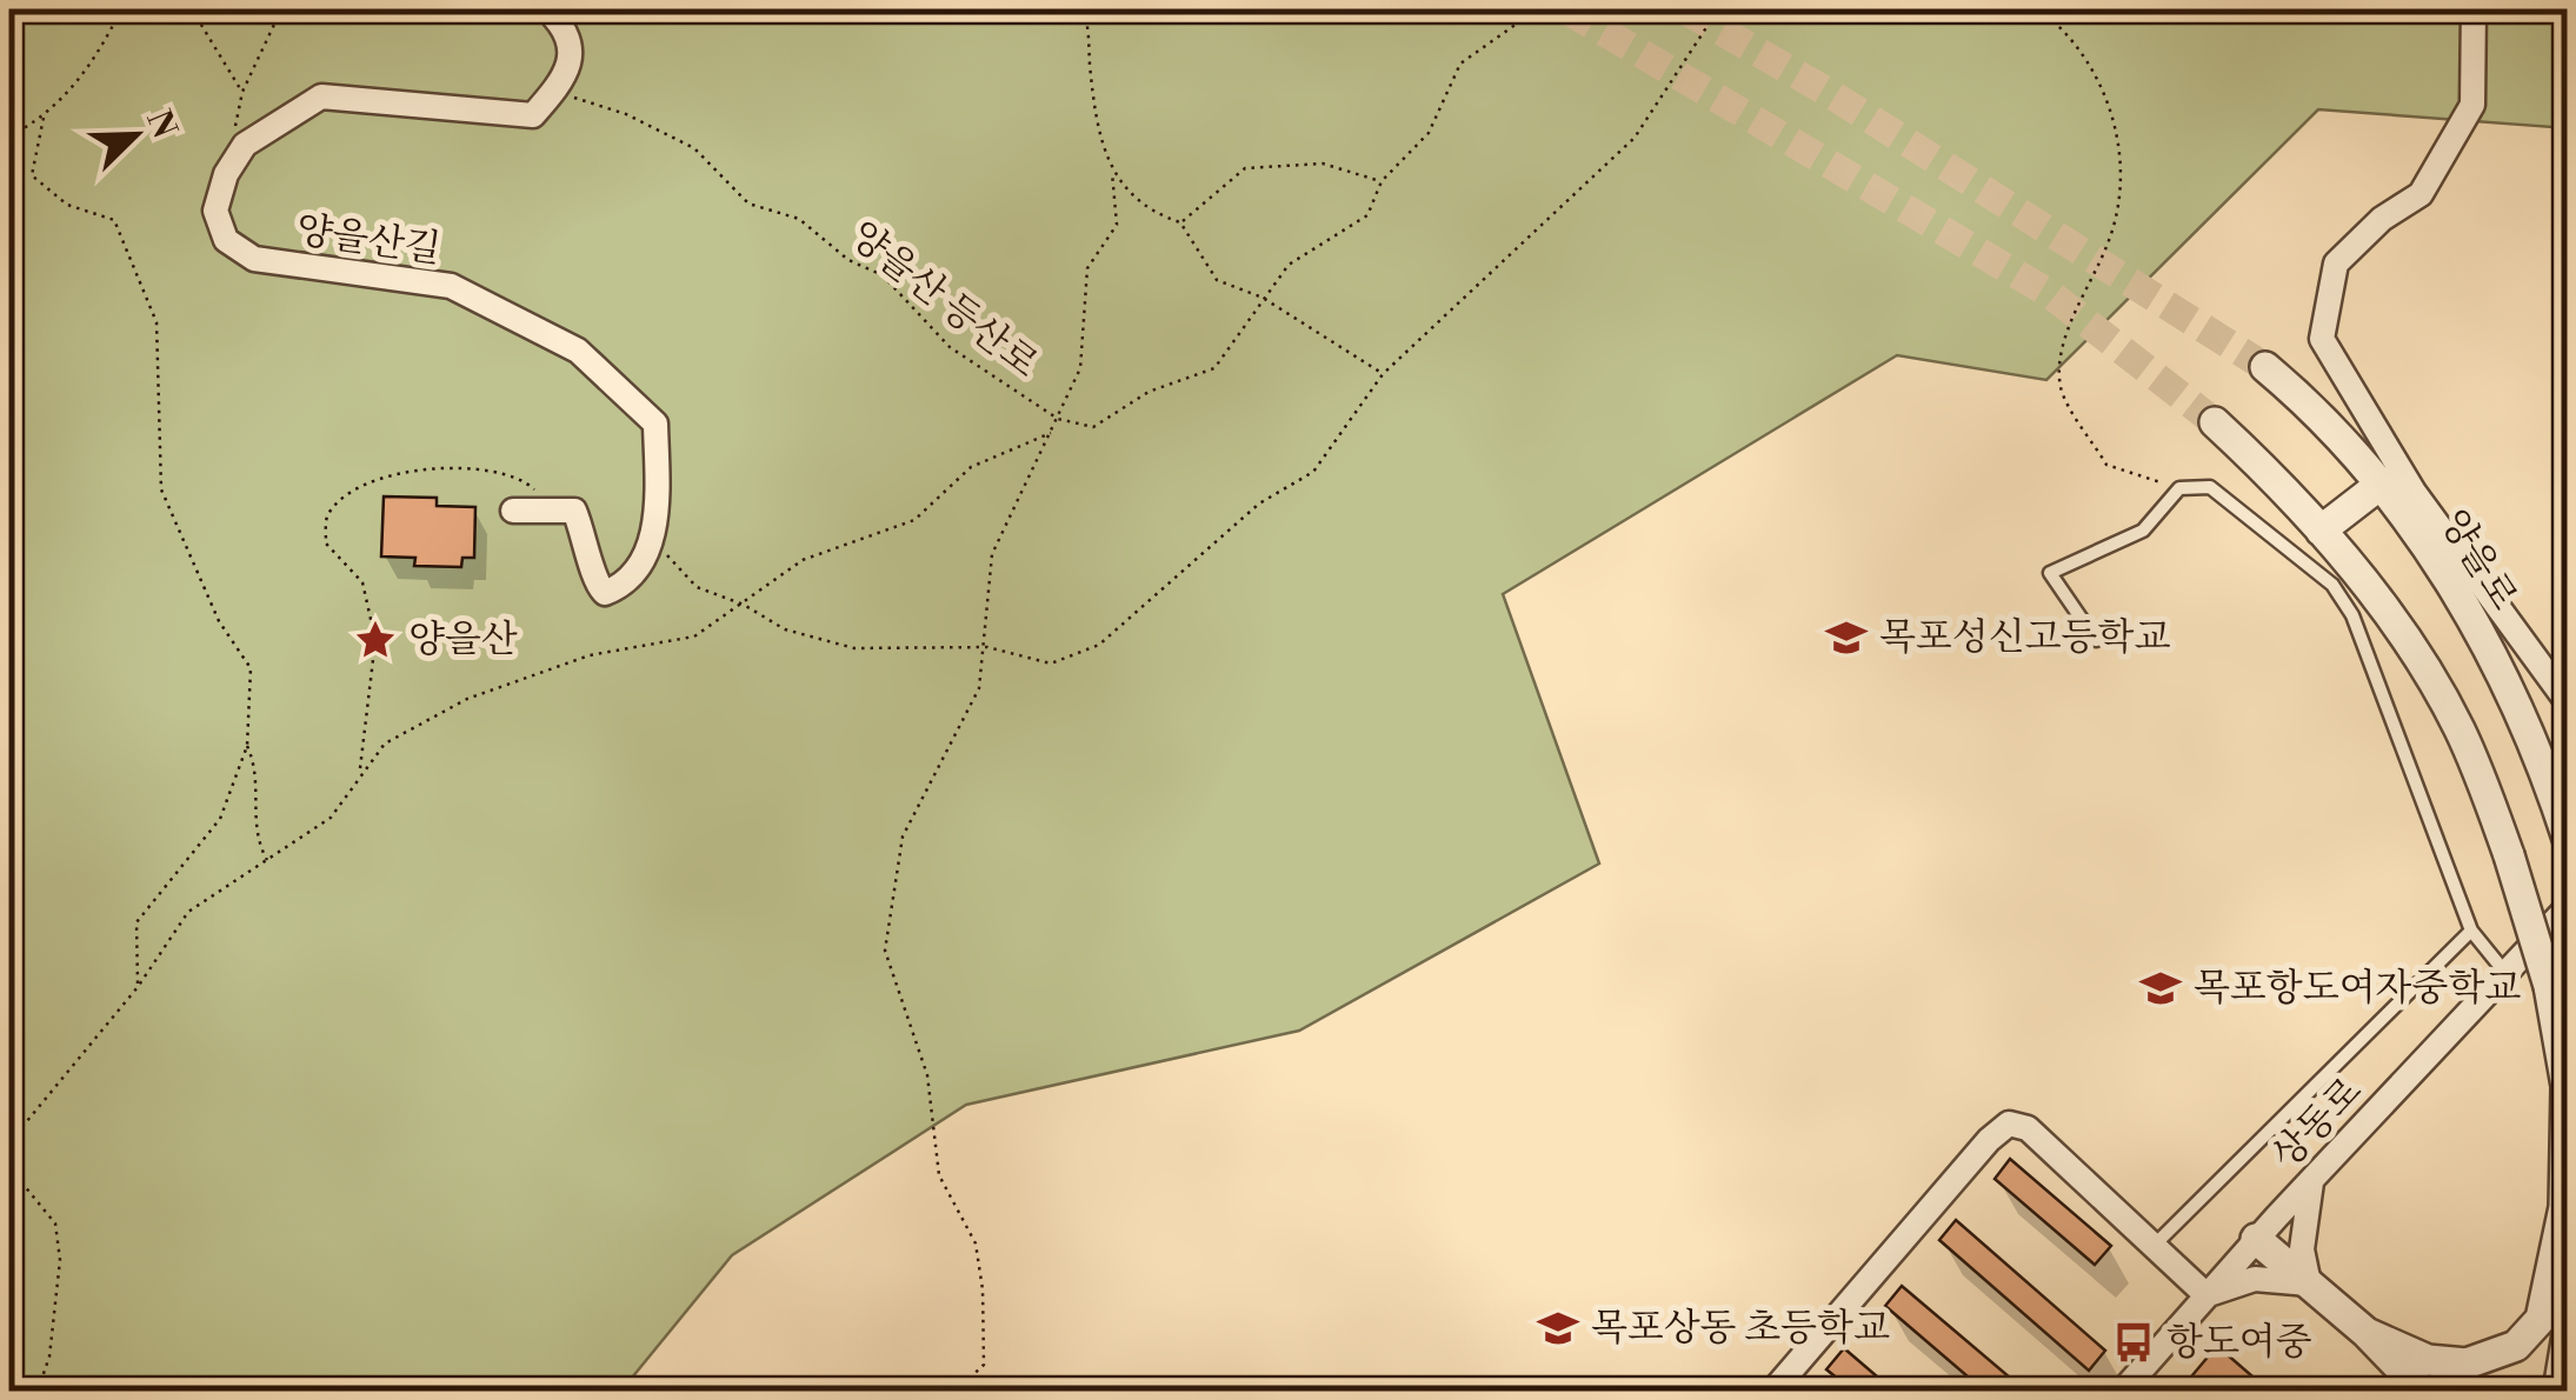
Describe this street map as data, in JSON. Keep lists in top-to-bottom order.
{
  "streets": {
    "street": ["양을산길", "양을로", "상동로"],
    "path": ["양을산 등산로"]
  },
  "crossings": [
    ["양을산길", "양을산 등산로"]
  ],
  "places": {
    "school or university": ["목포성신고등학교", "목포항도여자중학교", "목포상동 초등학교"],
    "place": ["양을산"],
    "bus stop": ["항도여중"]
  },
  "north": "top right"
}
